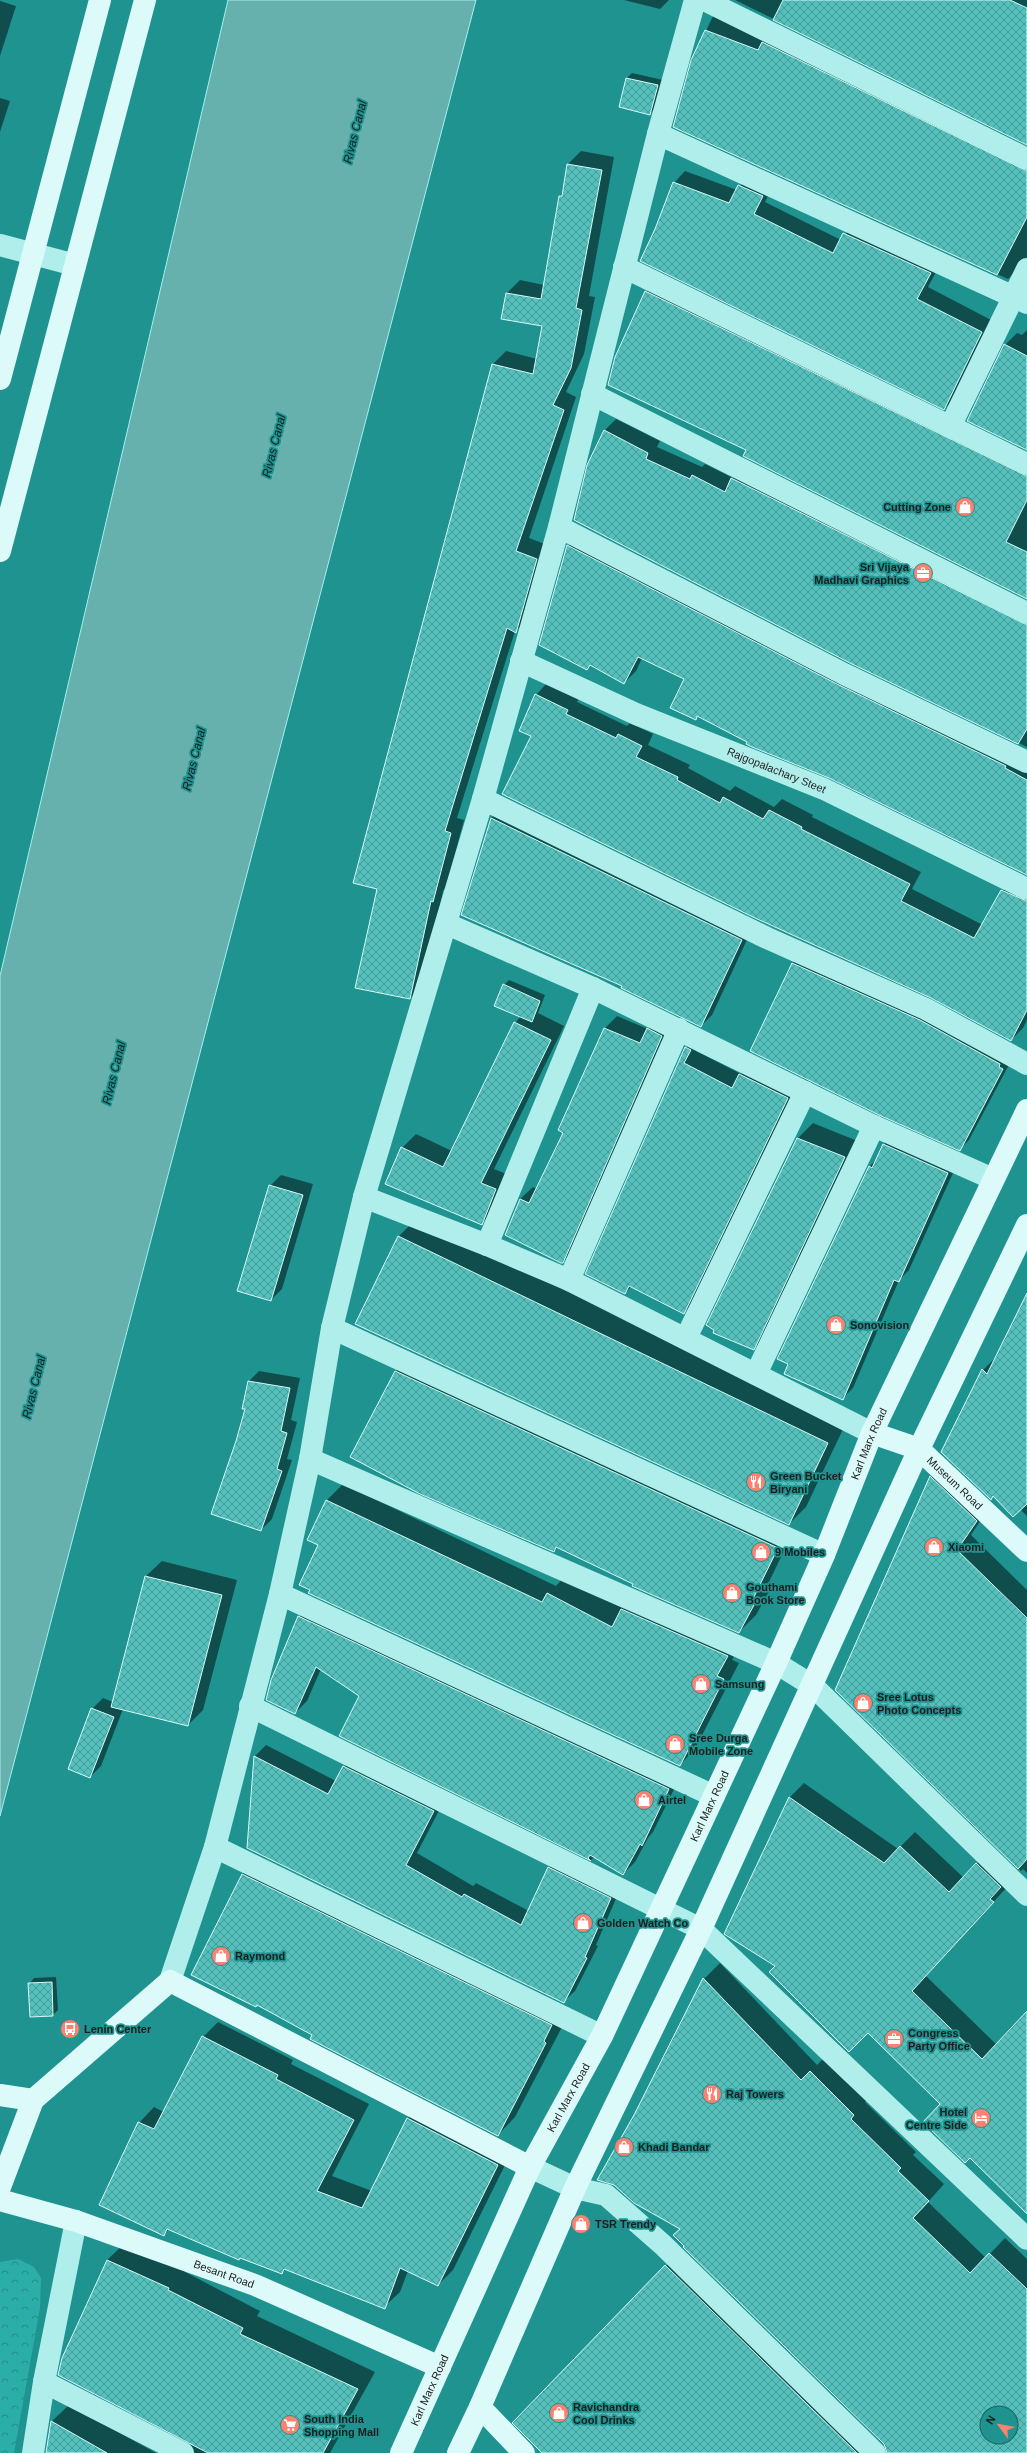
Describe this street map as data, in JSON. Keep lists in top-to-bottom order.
{
  "streets": {
    "main road": ["Karl Marx Road", "Museum Road", "Besant Road"],
    "street": ["Rajgopalachary Steet"]
  },
  "crossings": [
    ["Karl Marx Road", "Museum Road"],
    ["Karl Marx Road", "Besant Road"]
  ],
  "water": ["Rivas Canal"],
  "places": {
    "shop": [
      "Cutting Zone",
      "Sonovision",
      "Xiaomi",
      "9 Mobiles",
      "Gouthami Book Store",
      "Samsung",
      "Sree Lotus Photo Concepts",
      "Sree Durga Mobile Zone",
      "Airtel",
      "Golden Watch Co",
      "Raymond",
      "Khadi Bandar",
      "TSR Trendy",
      "Ravichandra Cool Drinks"
    ],
    "office": ["Sri Vijaya Madhavi Graphics", "Congress Party Office"],
    "restaurant": ["Green Bucket Biryani", "Raj Towers"],
    "bus stop": ["Lenin Center"],
    "hotel": ["Hotel Centre Side"],
    "supermarket": ["South India Shopping Mall"]
  },
  "north": "top left"
}
